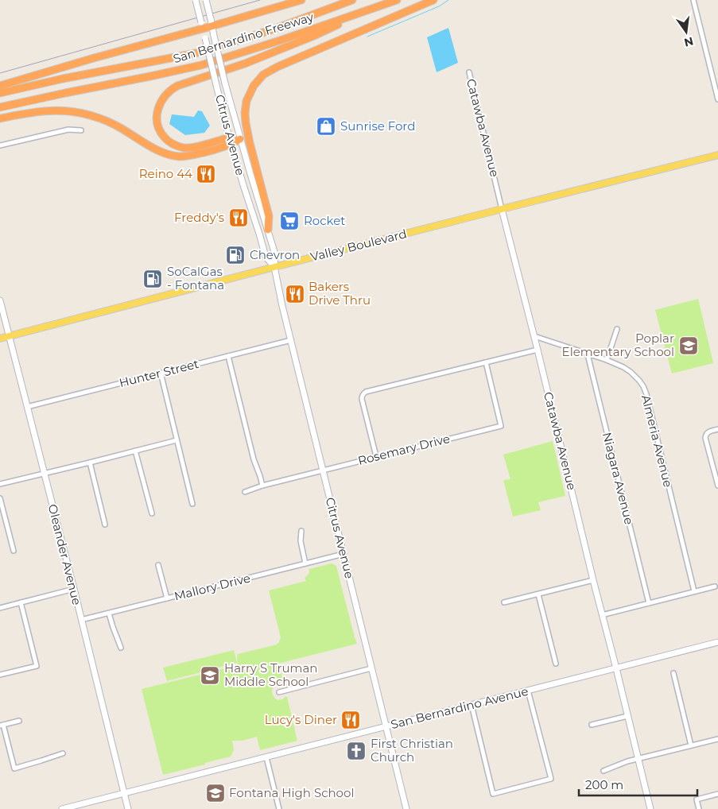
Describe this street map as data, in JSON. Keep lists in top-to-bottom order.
{
  "streets": {
    "highway": ["San Bernardino Freeway"],
    "main road": [
      "Catawba Avenue",
      "Citrus Avenue",
      "Valley Boulevard",
      "Oleander Avenue",
      "San Bernardino Avenue"
    ],
    "street": [
      "Hunter Street",
      "Almeria Avenue",
      "Rosemary Drive",
      "Niagara Avenue",
      "Mallory Drive"
    ]
  },
  "crossings": [
    ["Catawba Avenue", "Valley Boulevard"],
    ["Catawba Avenue", "Almeria Avenue"],
    ["Catawba Avenue", "San Bernardino Avenue"],
    ["Citrus Avenue", "Valley Boulevard"],
    ["Citrus Avenue", "Hunter Street"],
    ["Citrus Avenue", "Rosemary Drive"],
    ["Citrus Avenue", "Mallory Drive"],
    ["Citrus Avenue", "San Bernardino Avenue"],
    ["Valley Boulevard", "Oleander Avenue"],
    ["Hunter Street", "Oleander Avenue"],
    ["Almeria Avenue", "Niagara Avenue"],
    ["Oleander Avenue", "Mallory Drive"],
    ["Oleander Avenue", "San Bernardino Avenue"]
  ],
  "places": {
    "shop": ["Sunrise Ford"],
    "restaurant": [
      "Reino 44",
      "Freddy's",
      "Bakers Drive Thru",
      "Lucy's Diner"
    ],
    "supermarket": ["Rocket"],
    "fuel station": ["Chevron", "SoCalGas - Fontana"],
    "school or university": ["Poplar Elementary School", "Harry S Truman Middle School", "Fontana High School"],
    "church": ["First Christian Church"]
  },
  "scale_bar": "200 m",
  "north": "bottom"
}
